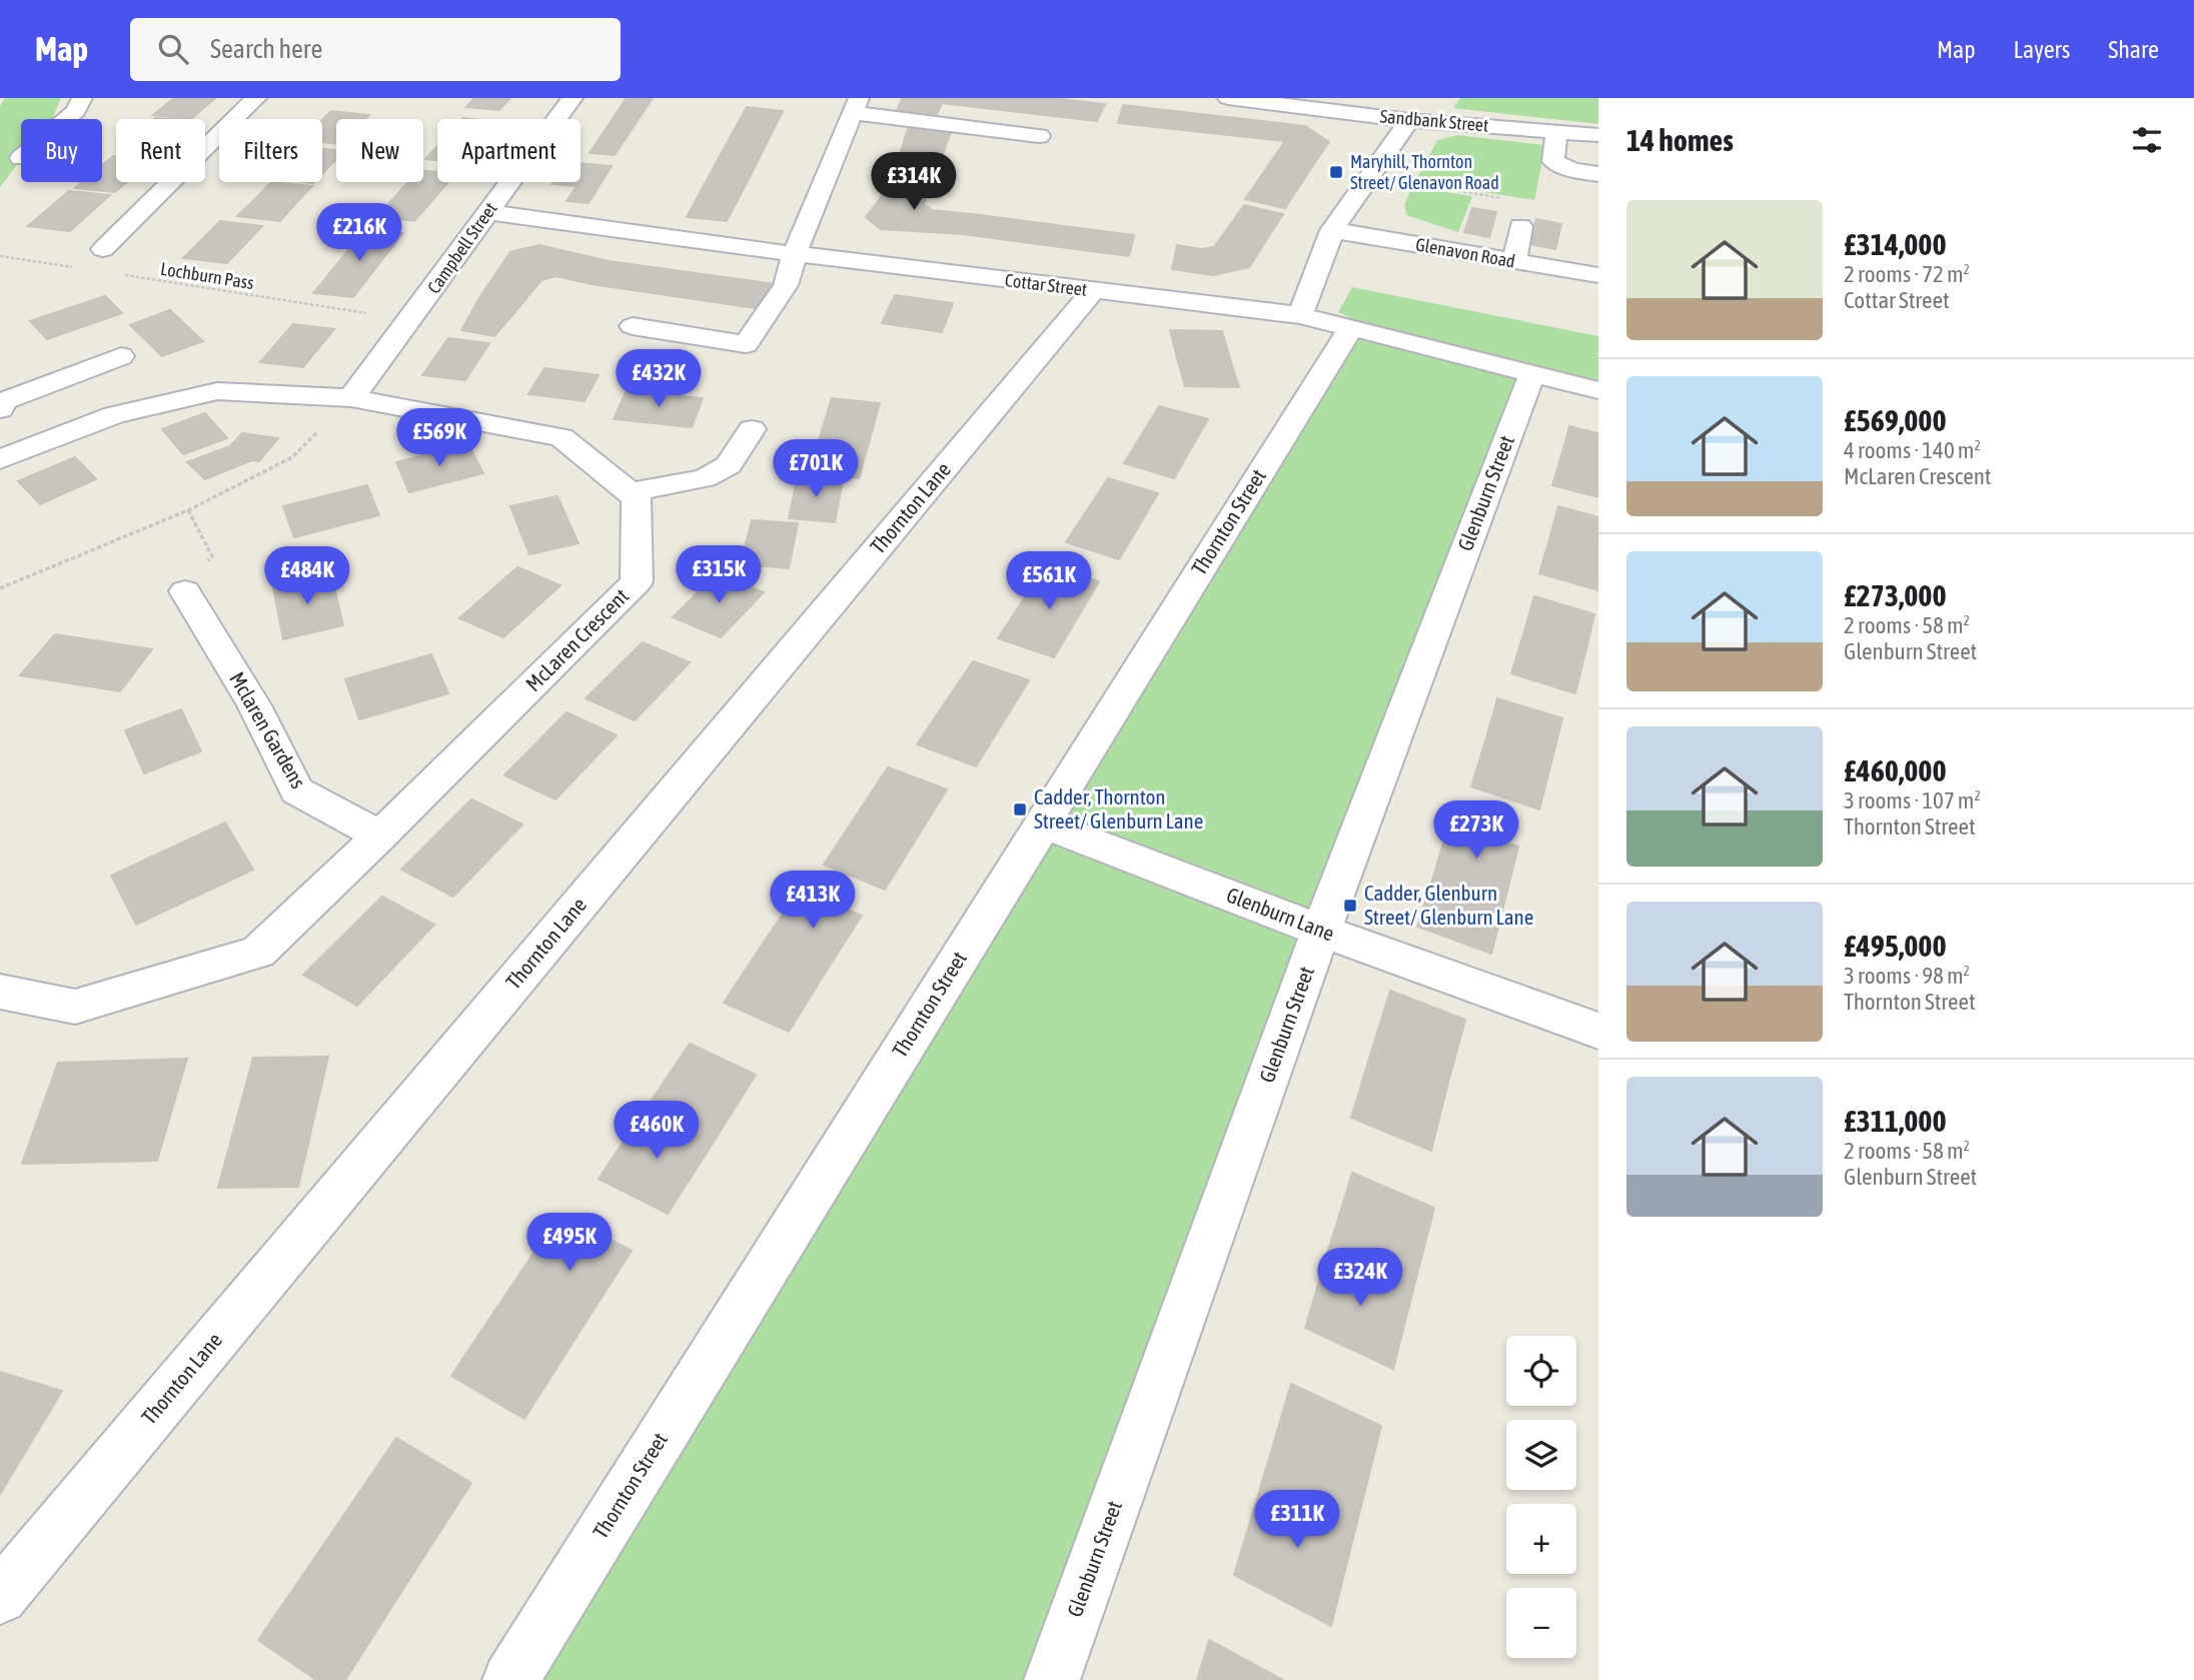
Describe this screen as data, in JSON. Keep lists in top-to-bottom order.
{
  "streets": {
    "street": [
      "Sandbank Street",
      "Campbell Street",
      "Glenavon Road",
      "Cottar Street",
      "Glenburn Street",
      "Thornton Lane",
      "Thornton Street",
      "McLaren Crescent",
      "Mclaren Gardens",
      "Glenburn Lane"
    ],
    "path": ["Lochburn Pass"]
  },
  "crossings": [
    ["Campbell Street", "Lochburn Pass"],
    ["Campbell Street", "Cottar Street"],
    ["Cottar Street", "Glenburn Street"],
    ["Cottar Street", "Thornton Lane"],
    ["Cottar Street", "Thornton Street"],
    ["Glenburn Street", "Glenburn Lane"],
    ["Thornton Street", "Glenburn Lane"],
    ["McLaren Crescent", "Mclaren Gardens"]
  ],
  "places": {
    "transit": ["Maryhill, Thornton Street/ Glenavon Road", "Cadder, Thornton Street/ Glenburn Lane", "Cadder, Glenburn Street/ Glenburn Lane"]
  },
  "page": {
    "header": "Map",
    "search": "Search here",
    "nav": ["Map", "Layers", "Share"],
    "heading": "14 homes",
    "chip": [
      "Buy",
      "Rent",
      "Filters",
      "New",
      "Apartment"
    ],
    "price": [
      "£314K",
      "£216K",
      "£432K",
      "£569K",
      "£701K",
      "£315K",
      "£484K",
      "£561K",
      "£273K",
      "£413K",
      "£460K",
      "£495K",
      "£324K",
      "£311K"
    ],
    "list": [
      {
        "name": "£314,000",
        "note": "2 rooms · 72 m² · Cottar Street"
      },
      {
        "name": "£569,000",
        "note": "4 rooms · 140 m² · McLaren Crescent"
      },
      {
        "name": "£273,000",
        "note": "2 rooms · 58 m² · Glenburn Street"
      },
      {
        "name": "£460,000",
        "note": "3 rooms · 107 m² · Thornton Street"
      },
      {
        "name": "£495,000",
        "note": "3 rooms · 98 m² · Thornton Street"
      },
      {
        "name": "£311,000",
        "note": "2 rooms · 58 m² · Glenburn Street"
      }
    ],
    "map_buttons": ["+", "−"]
  }
}
